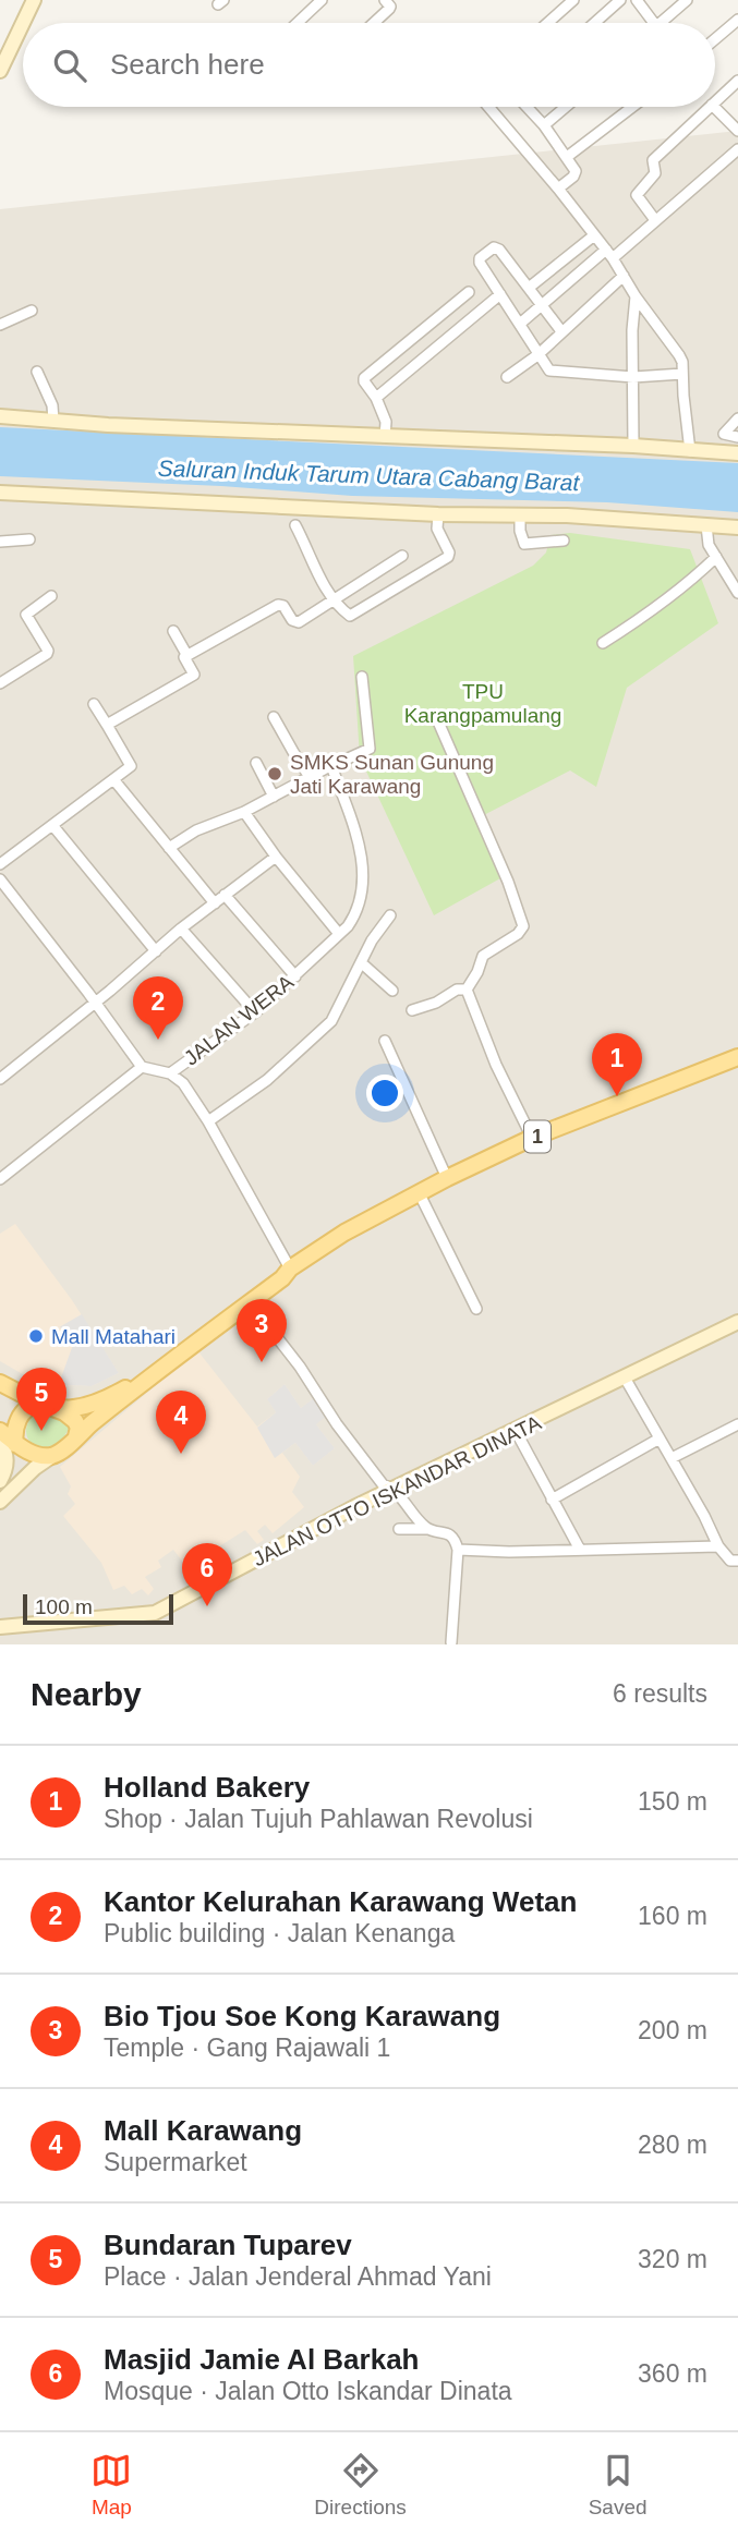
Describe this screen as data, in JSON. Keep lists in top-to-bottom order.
{
  "streets": {
    "main road": ["1"],
    "street": ["JALAN WERA", "JALAN OTTO ISKANDAR DINATA"]
  },
  "water": ["Saluran Induk Tarum Utara Cabang Barat"],
  "parks": ["TPU Karangpamulang"],
  "places": ["SMKS Sunan Gunung Jati Karawang", "Mall Matahari"],
  "scale_bar": "100 m",
  "page": {
    "search": "Search here",
    "pins": [
      "2",
      "1",
      "3",
      "5",
      "4",
      "6"
    ],
    "scale": "100 m",
    "heading": ["Nearby", "6 results"],
    "list": [
      {
        "mark": "1",
        "name": "Holland Bakery",
        "note": "Shop · Jalan Tujuh Pahlawan Revolusi",
        "value": "150 m"
      },
      {
        "mark": "2",
        "name": "Kantor Kelurahan Karawang Wetan",
        "note": "Public building · Jalan Kenanga",
        "value": "160 m"
      },
      {
        "mark": "3",
        "name": "Bio Tjou Soe Kong Karawang",
        "note": "Temple · Gang Rajawali 1",
        "value": "200 m"
      },
      {
        "mark": "4",
        "name": "Mall Karawang",
        "note": "Supermarket",
        "value": "280 m"
      },
      {
        "mark": "5",
        "name": "Bundaran Tuparev",
        "note": "Place · Jalan Jenderal Ahmad Yani",
        "value": "320 m"
      },
      {
        "mark": "6",
        "name": "Masjid Jamie Al Barkah",
        "note": "Mosque · Jalan Otto Iskandar Dinata",
        "value": "360 m"
      }
    ],
    "nav": ["Map", "Directions", "Saved"]
  }
}
